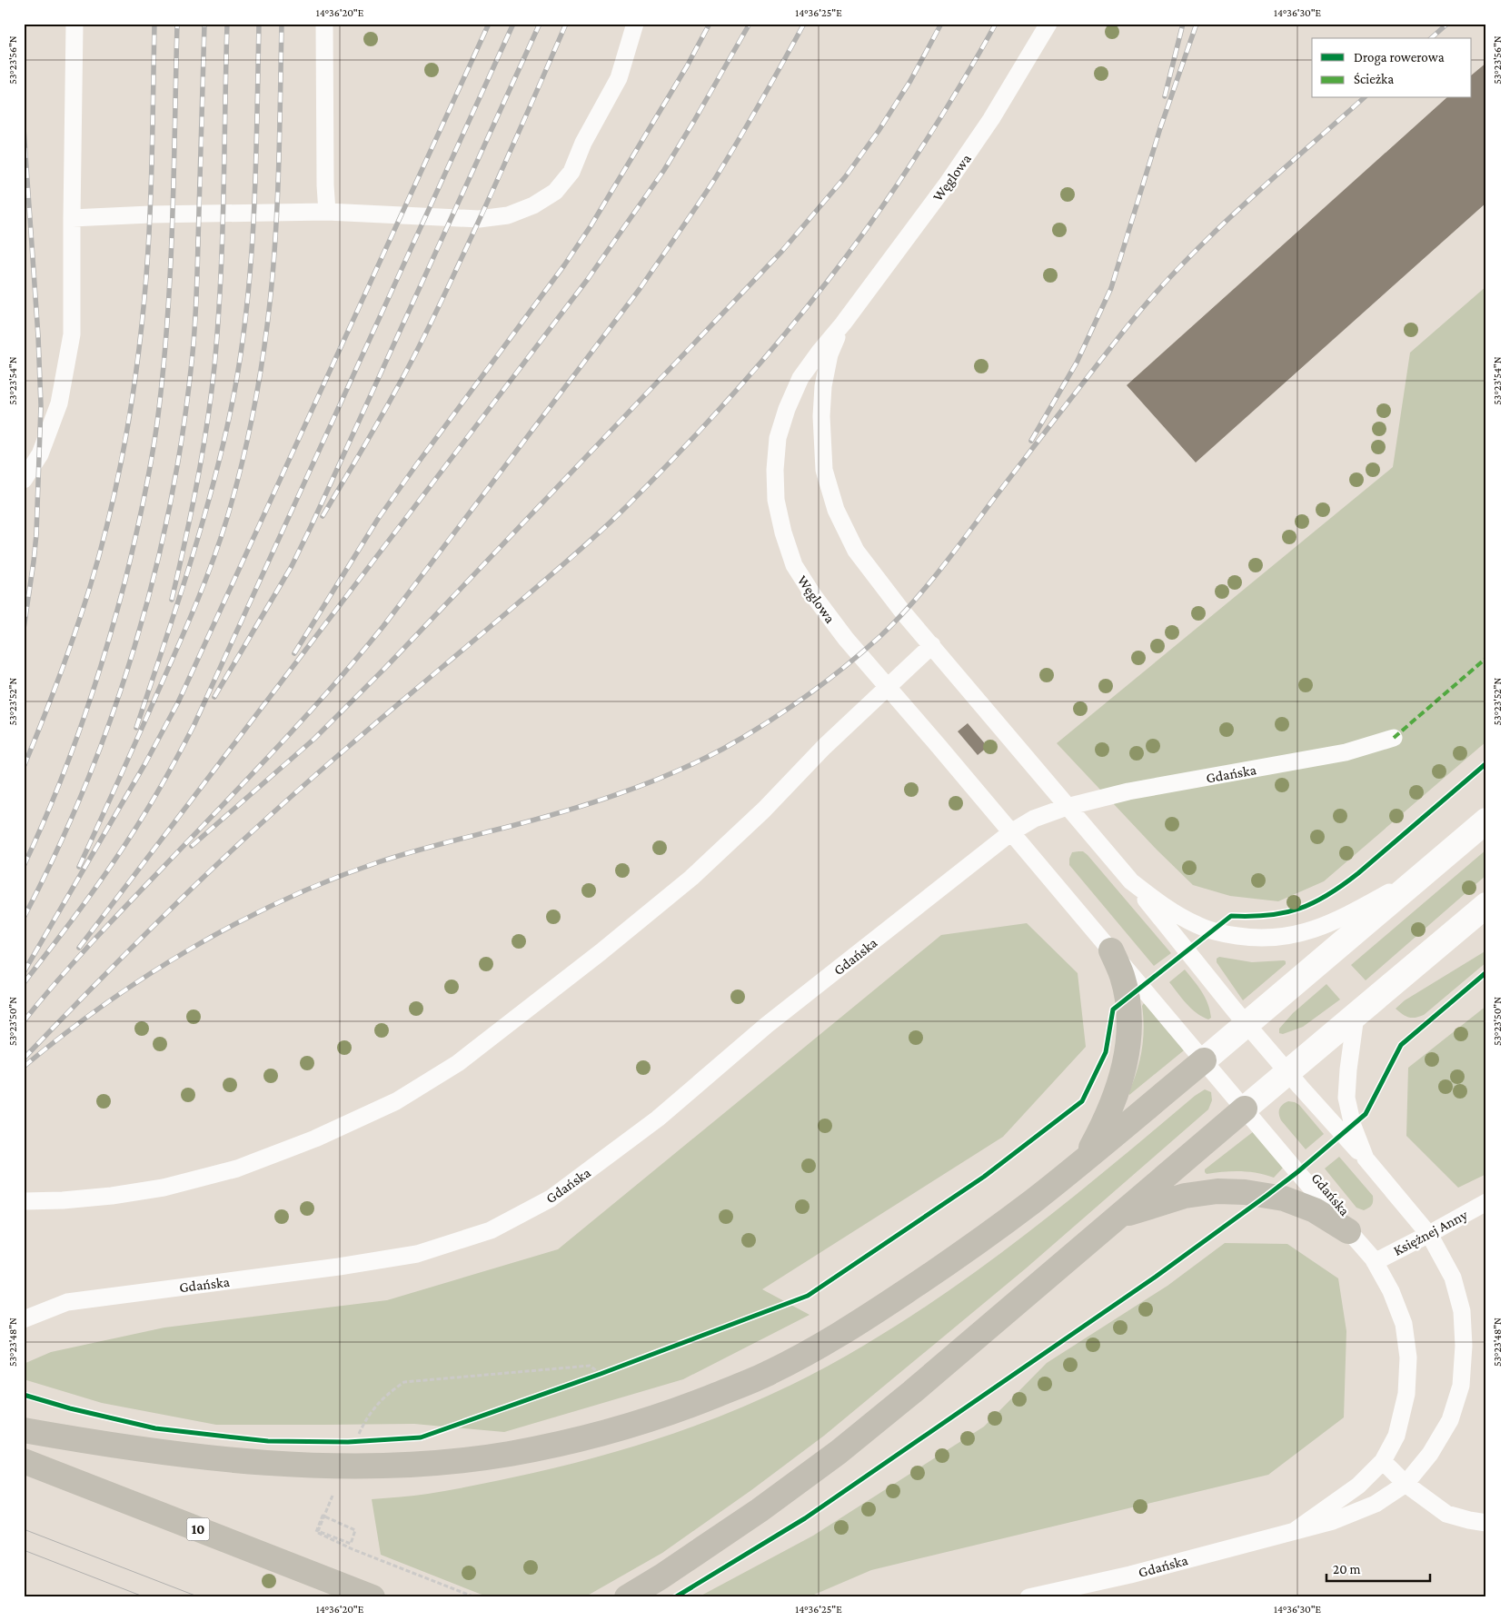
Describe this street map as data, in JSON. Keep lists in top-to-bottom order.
{
  "streets": {
    "main road": ["10"],
    "street": ["Gdańska"],
    "lane": ["Węglowa", "Księżnej Anny"]
  },
  "crossings": [
    ["Węglowa", "Gdańska"],
    ["Gdańska", "Księżnej Anny"]
  ],
  "legend": ["Droga rowerowa", "Ścieżka"],
  "scale_bar": "20 m",
  "coordinates": [
    "14°36'20\"E",
    "14°36'25\"E",
    "14°36'30\"E",
    "53°23'56\"N",
    "53°23'54\"N",
    "53°23'52\"N",
    "53°23'50\"N",
    "53°23'48\"N"
  ]
}
